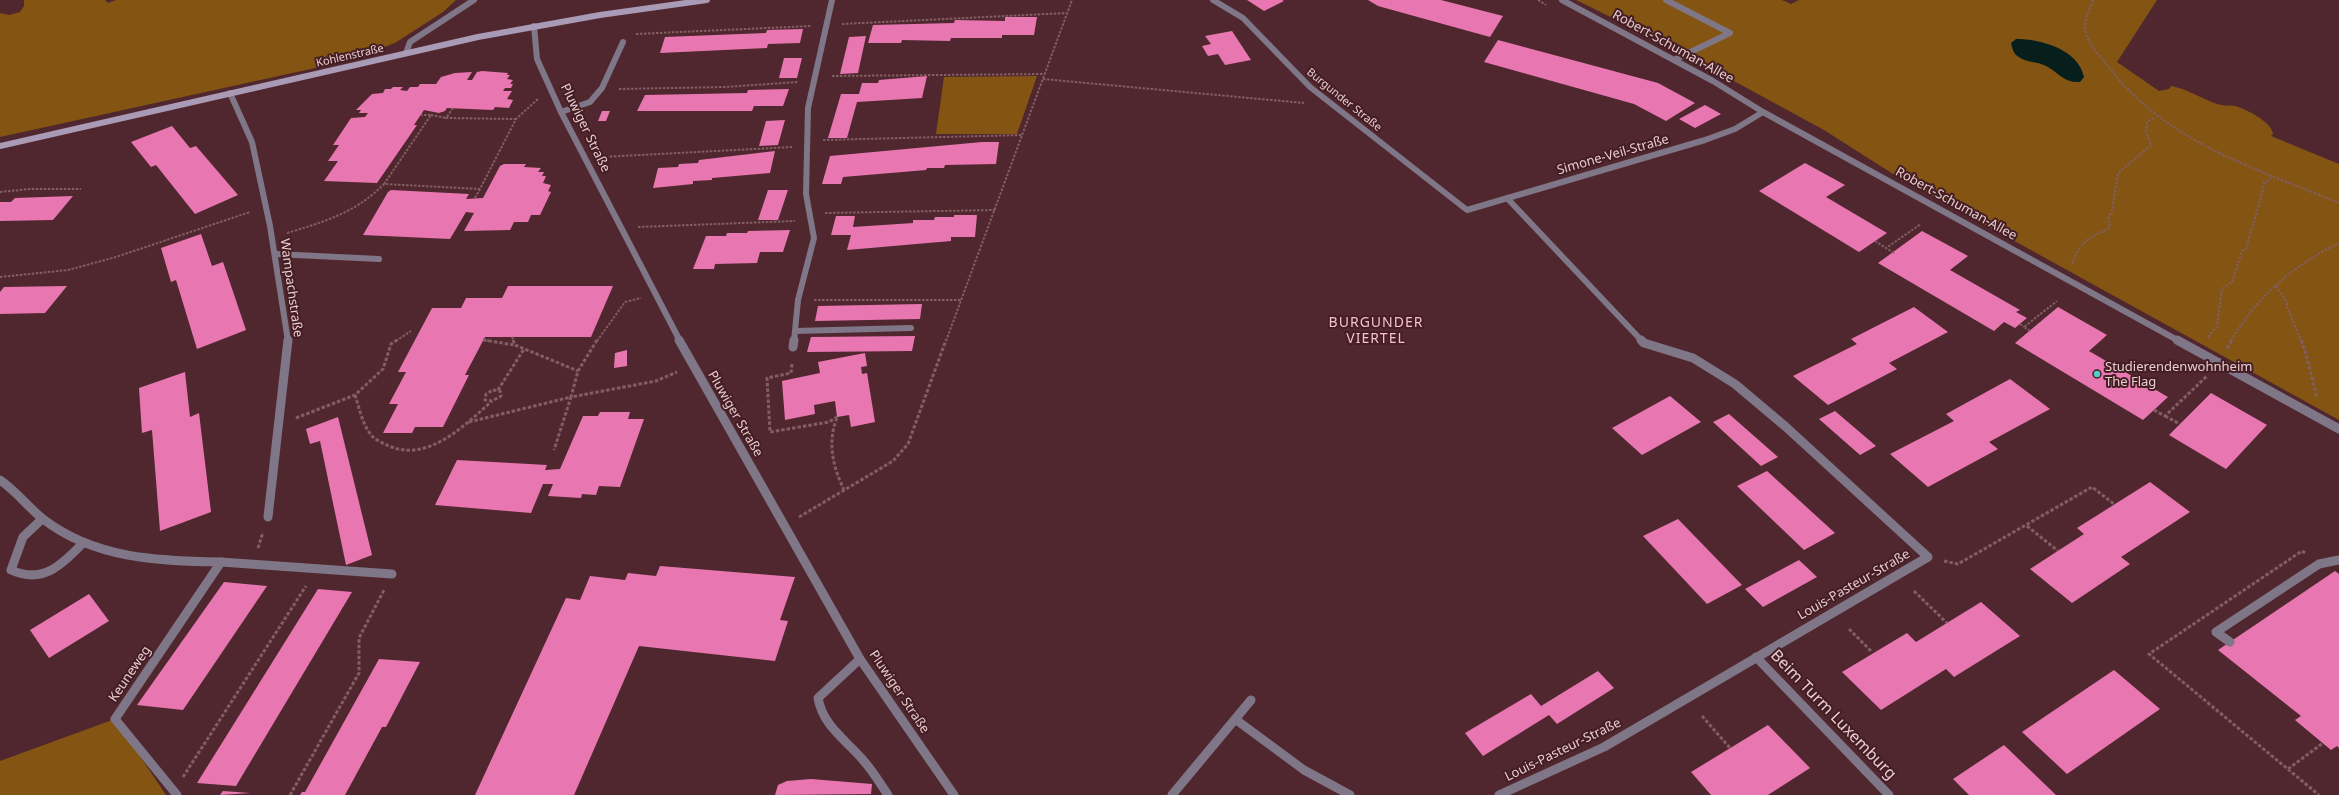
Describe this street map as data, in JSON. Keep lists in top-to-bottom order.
{
  "streets": {
    "main road": ["Kohlenstraße"],
    "street": [
      "Robert-Schuman-Allee",
      "Burgunder Straße",
      "Pluwiger Straße",
      "Simone-Veil-Straße",
      "Wampachstraße",
      "Louis-Pasteur-Straße",
      "Keuneweg",
      "Beim Turm Luxemburg"
    ]
  },
  "crossings": [
    ["Robert-Schuman-Allee", "Simone-Veil-Straße"],
    ["Kohlenstraße", "Pluwiger Straße"],
    ["Kohlenstraße", "Wampachstraße"],
    ["Burgunder Straße", "Simone-Veil-Straße"],
    ["Simone-Veil-Straße", "Louis-Pasteur-Straße"],
    ["Louis-Pasteur-Straße", "Beim Turm Luxemburg"]
  ],
  "districts": ["BURGUNDER VIERTEL"],
  "places": ["Studierendenwohnheim The Flag"]
}
